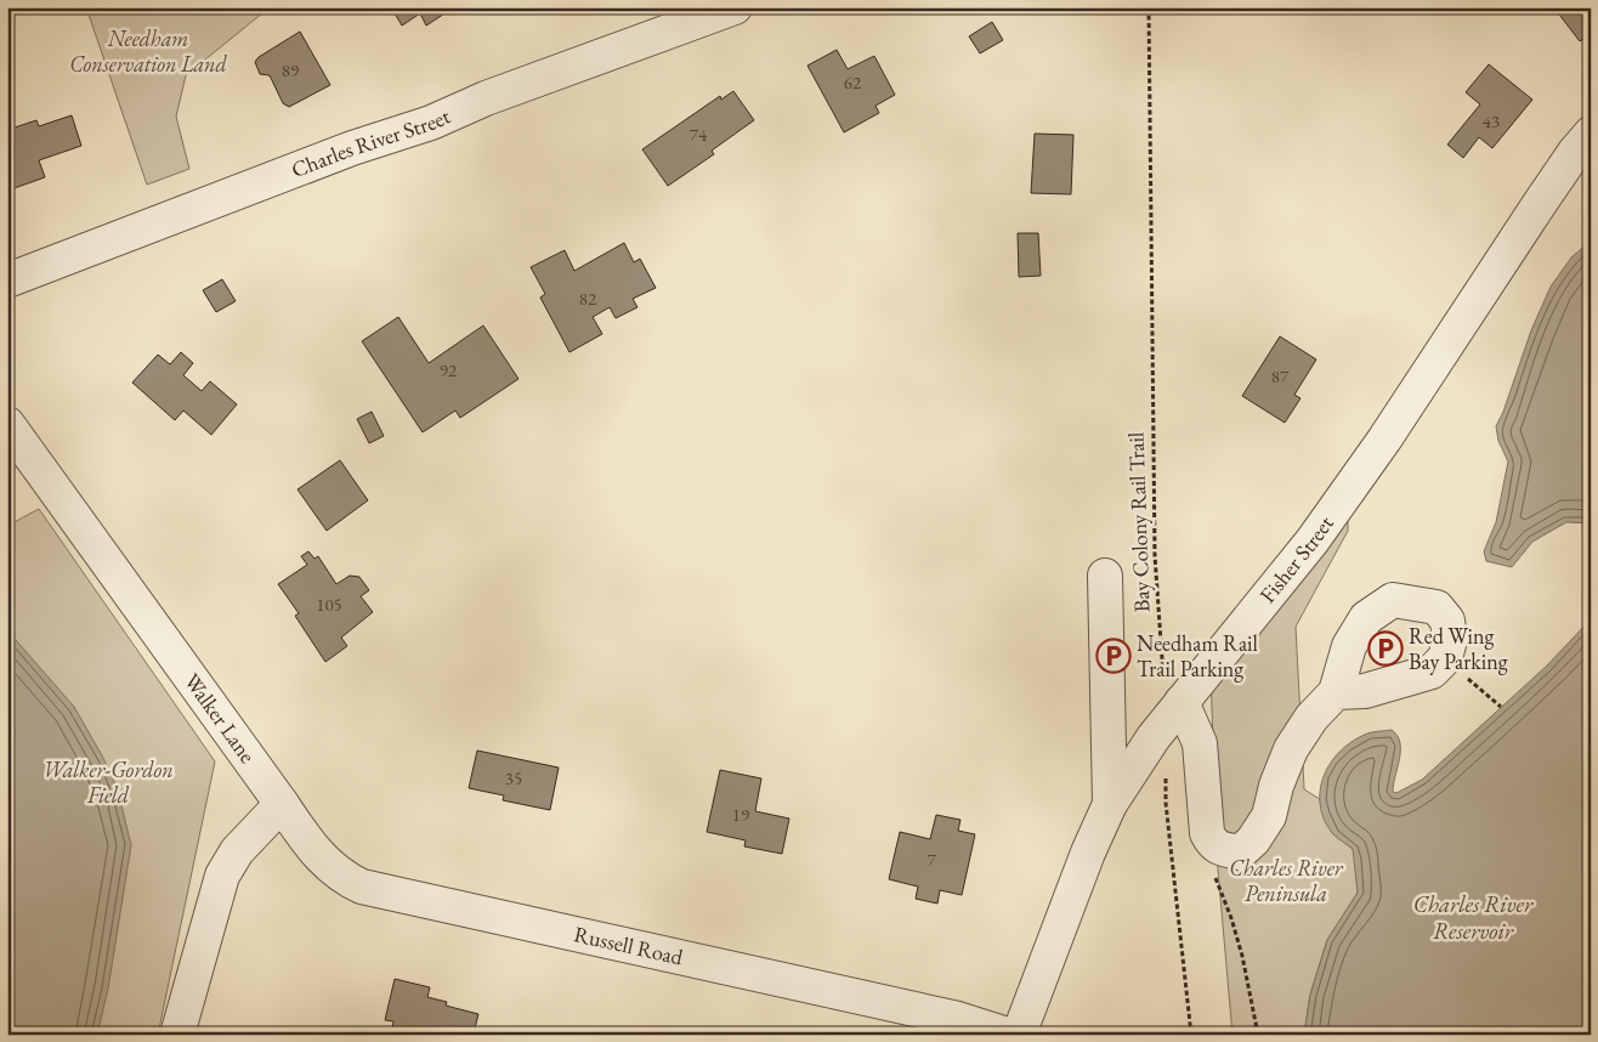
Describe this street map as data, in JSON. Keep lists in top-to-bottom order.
{
  "streets": {
    "street": [
      "Charles River Street",
      "Fisher Street",
      "Walker Lane",
      "Russell Road"
    ],
    "path": ["Bay Colony Rail Trail"]
  },
  "crossings": [
    ["Bay Colony Rail Trail", "Fisher Street"],
    ["Walker Lane", "Russell Road"]
  ],
  "water": ["Charles River Reservoir"],
  "parks": ["Needham Conservation Land", "Walker-Gordon Field", "Charles River Peninsula"],
  "places": {
    "parking": ["Red Wing Bay Parking", "Needham Rail Trail Parking"]
  },
  "house_numbers": [
    "89",
    "62",
    "43",
    "74",
    "82",
    "92",
    "87",
    "105",
    "35",
    "19",
    "7"
  ]
}
